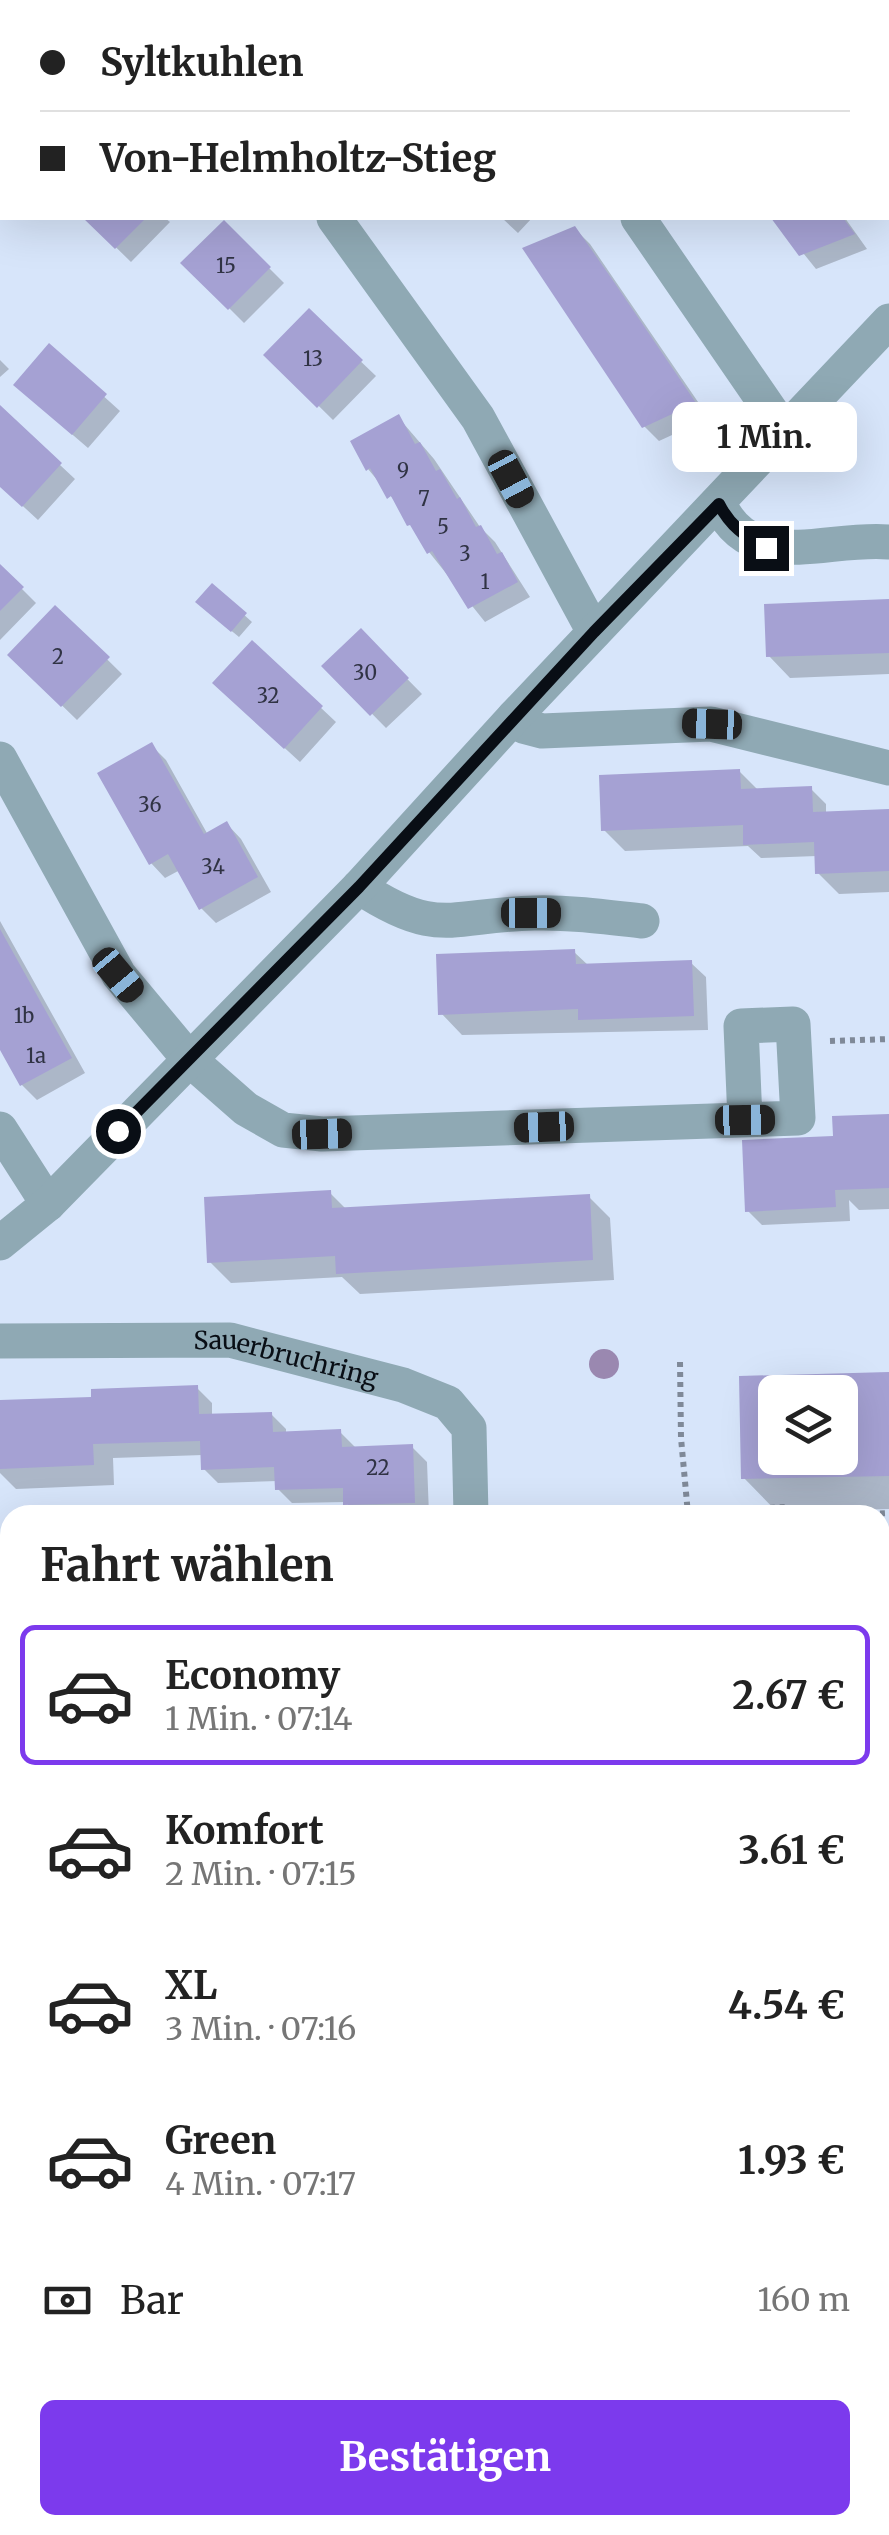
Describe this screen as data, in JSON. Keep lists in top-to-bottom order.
{
  "streets": {
    "street": ["Sauerbruchring"]
  },
  "house_numbers": [
    "15",
    "13",
    "9",
    "7",
    "5",
    "3",
    "1",
    "2",
    "30",
    "32",
    "36",
    "34",
    "1b",
    "1a",
    "22"
  ],
  "page": {
    "banner": ["Syltkuhlen", "Von-Helmholtz-Stieg"],
    "bubble": "1 Min.",
    "heading": "Fahrt wählen",
    "list": [
      {
        "name": "Economy",
        "note": "1 Min. · 07:14",
        "value": "2.67 €"
      },
      {
        "name": "Komfort",
        "note": "2 Min. · 07:15",
        "value": "3.61 €"
      },
      {
        "name": "XL",
        "note": "3 Min. · 07:16",
        "value": "4.54 €"
      },
      {
        "name": "Green",
        "note": "4 Min. · 07:17",
        "value": "1.93 €"
      }
    ],
    "pay": ["Bar", "160 m"],
    "buttons": "Bestätigen"
  }
}
